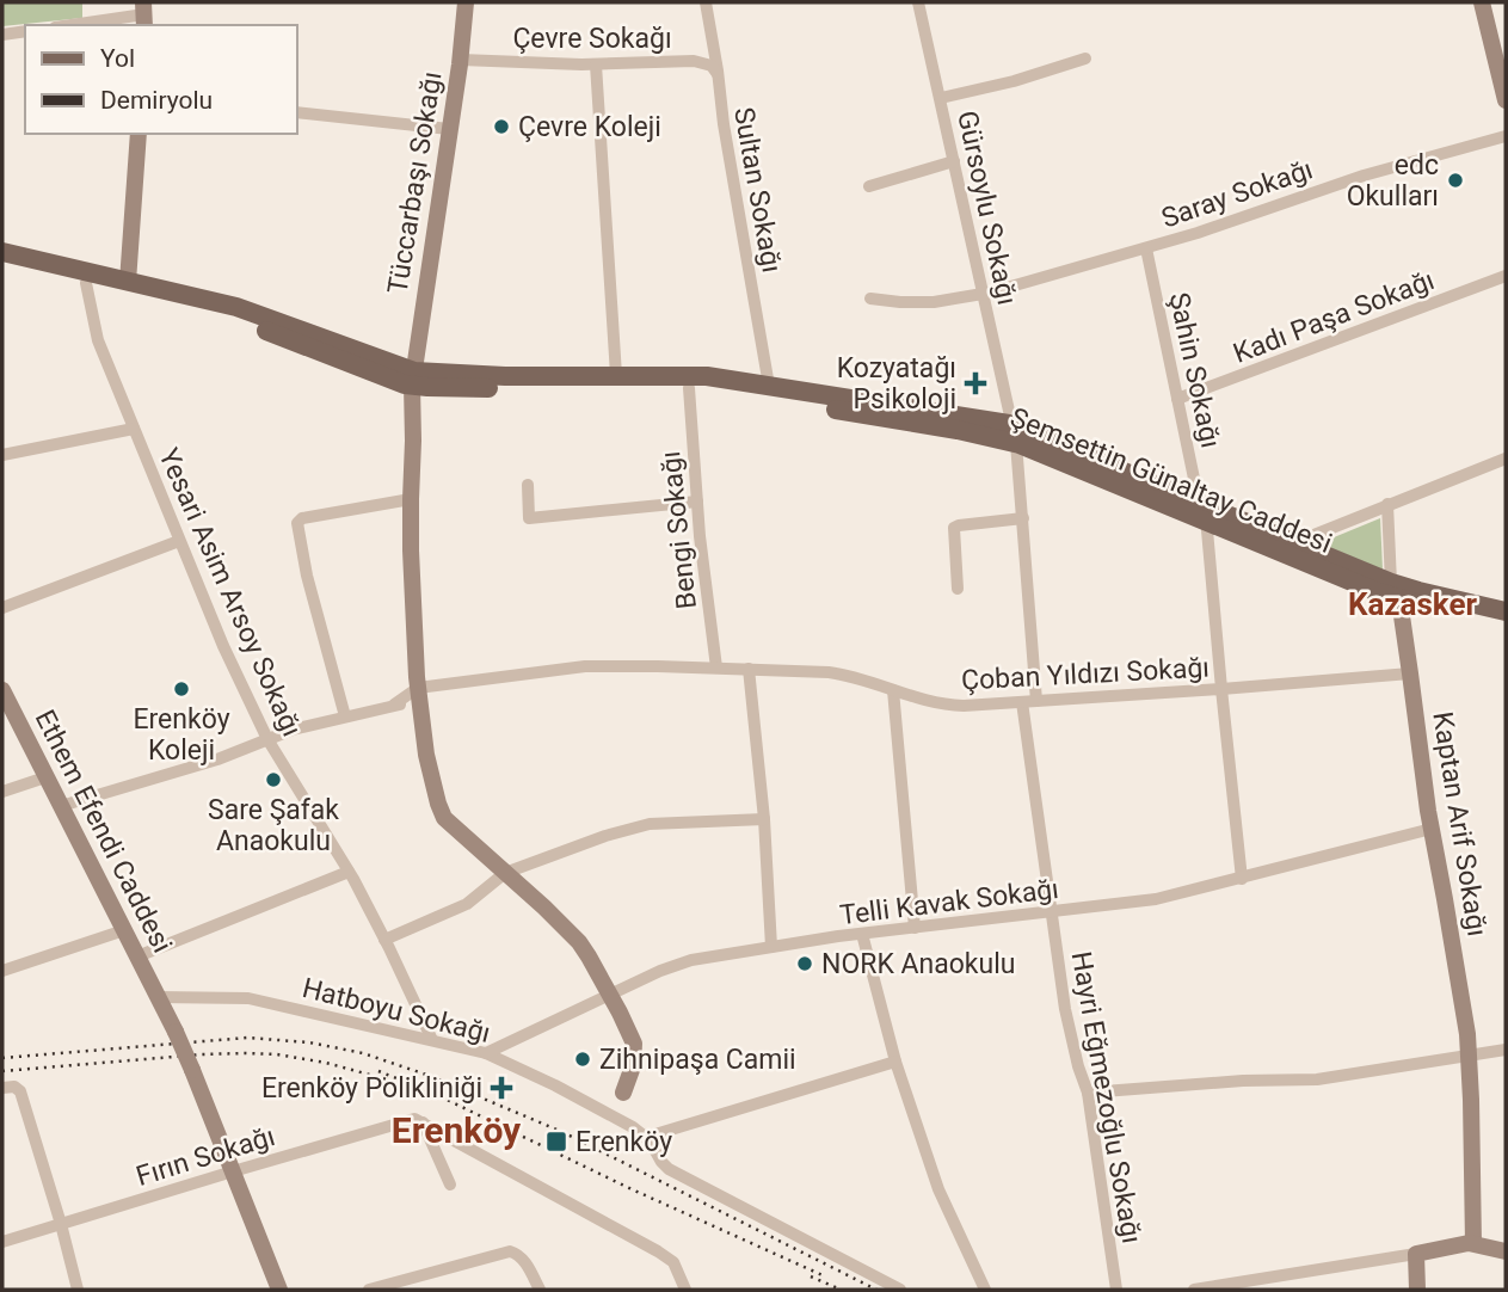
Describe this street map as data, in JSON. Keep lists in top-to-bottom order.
{
  "streets": {
    "main road": ["Şemsettin Günaltay Caddesi"],
    "street": [
      "Çevre Sokağı",
      "Tüccarbaşı Sokağı",
      "Sultan Sokağı",
      "Saray Sokağı",
      "Gürsoylu Sokağı",
      "Kadı Paşa Sokağı",
      "Şahin Sokağı",
      "Bengi Sokağı",
      "Yesari Asim Arsoy Sokağı",
      "Çoban Yıldızı Sokağı",
      "Kaptan Arif Sokağı",
      "Ethem Efendi Caddesi",
      "Telli Kavak Sokağı",
      "Hatboyu Sokağı",
      "Hayri Eğmezoğlu Sokağı",
      "Fırın Sokağı"
    ]
  },
  "crossings": [
    ["Çevre Sokağı", "Tüccarbaşı Sokağı"],
    ["Çevre Sokağı", "Sultan Sokağı"],
    ["Tüccarbaşı Sokağı", "Şemsettin Günaltay Caddesi"],
    ["Tüccarbaşı Sokağı", "Çoban Yıldızı Sokağı"],
    ["Tüccarbaşı Sokağı", "Telli Kavak Sokağı"],
    ["Sultan Sokağı", "Şemsettin Günaltay Caddesi"],
    ["Saray Sokağı", "Gürsoylu Sokağı"],
    ["Saray Sokağı", "Şahin Sokağı"],
    ["Gürsoylu Sokağı", "Şemsettin Günaltay Caddesi"],
    ["Gürsoylu Sokağı", "Çoban Yıldızı Sokağı"],
    ["Kadı Paşa Sokağı", "Şahin Sokağı"],
    ["Şahin Sokağı", "Şemsettin Günaltay Caddesi"],
    ["Şahin Sokağı", "Çoban Yıldızı Sokağı"],
    ["Şahin Sokağı", "Telli Kavak Sokağı"],
    ["Şemsettin Günaltay Caddesi", "Bengi Sokağı"],
    ["Şemsettin Günaltay Caddesi", "Yesari Asim Arsoy Sokağı"],
    ["Şemsettin Günaltay Caddesi", "Kaptan Arif Sokağı"],
    ["Bengi Sokağı", "Çoban Yıldızı Sokağı"],
    ["Yesari Asim Arsoy Sokağı", "Hatboyu Sokağı"],
    ["Çoban Yıldızı Sokağı", "Kaptan Arif Sokağı"],
    ["Çoban Yıldızı Sokağı", "Hayri Eğmezoğlu Sokağı"],
    ["Kaptan Arif Sokağı", "Telli Kavak Sokağı"],
    ["Ethem Efendi Caddesi", "Hatboyu Sokağı"],
    ["Ethem Efendi Caddesi", "Fırın Sokağı"],
    ["Telli Kavak Sokağı", "Hatboyu Sokağı"],
    ["Telli Kavak Sokağı", "Hayri Eğmezoğlu Sokağı"]
  ],
  "districts": ["Kazasker", "Erenköy"],
  "places": {
    "other": [
      "Çevre Koleji",
      "edc Okulları",
      "Erenköy Koleji",
      "Sare Şafak Anaokulu",
      "NORK Anaokulu",
      "Zihnipaşa Camii"
    ],
    "health": ["Kozyatağı Psikoloji", "Erenköy Polikliniği"],
    "transit": ["Erenköy"]
  },
  "legend": ["Yol", "Demiryolu"]
}
